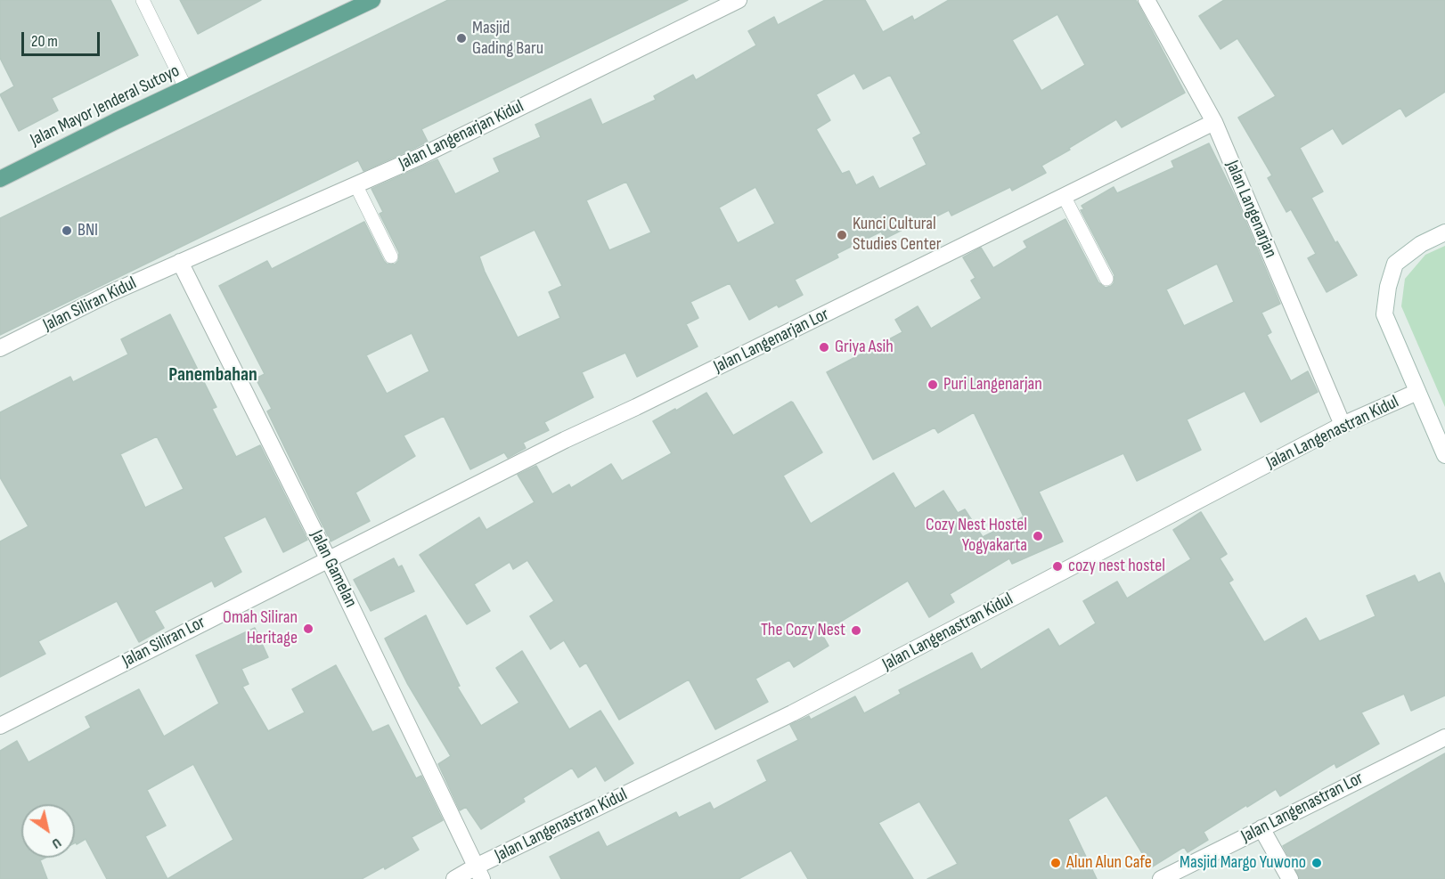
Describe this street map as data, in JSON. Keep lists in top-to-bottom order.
{
  "streets": {
    "main road": ["Jalan Mayor Jenderal Sutoyo"],
    "street": [
      "Jalan Langenarjan Kidul",
      "Jalan Langenarjan",
      "Jalan Siliran Kidul",
      "Jalan Langenarjan Lor",
      "Jalan Langenastran Kidul",
      "Jalan Gamelan",
      "Jalan Siliran Lor",
      "Jalan Langenastran Lor"
    ]
  },
  "crossings": [
    ["Jalan Langenarjan Kidul", "Jalan Siliran Kidul"],
    ["Jalan Langenarjan Kidul", "Jalan Gamelan"],
    ["Jalan Langenarjan", "Jalan Langenarjan Lor"],
    ["Jalan Langenarjan", "Jalan Langenastran Kidul"],
    ["Jalan Siliran Kidul", "Jalan Gamelan"],
    ["Jalan Langenarjan Lor", "Jalan Gamelan"],
    ["Jalan Langenarjan Lor", "Jalan Siliran Lor"],
    ["Jalan Langenastran Kidul", "Jalan Gamelan"],
    ["Jalan Gamelan", "Jalan Siliran Lor"]
  ],
  "districts": ["Panembahan"],
  "places": [
    "Masjid Gading Baru",
    "BNI",
    "Kunci Cultural Studies Center",
    "Griya Asih",
    "Puri Langenarjan",
    "Cozy Nest Hostel Yogyakarta",
    "cozy nest hostel",
    "Omah Siliran Heritage",
    "The Cozy Nest",
    "Alun Alun Cafe",
    "Masjid Margo Yuwono"
  ],
  "scale_bar": "20 m",
  "north": "bottom right"
}
